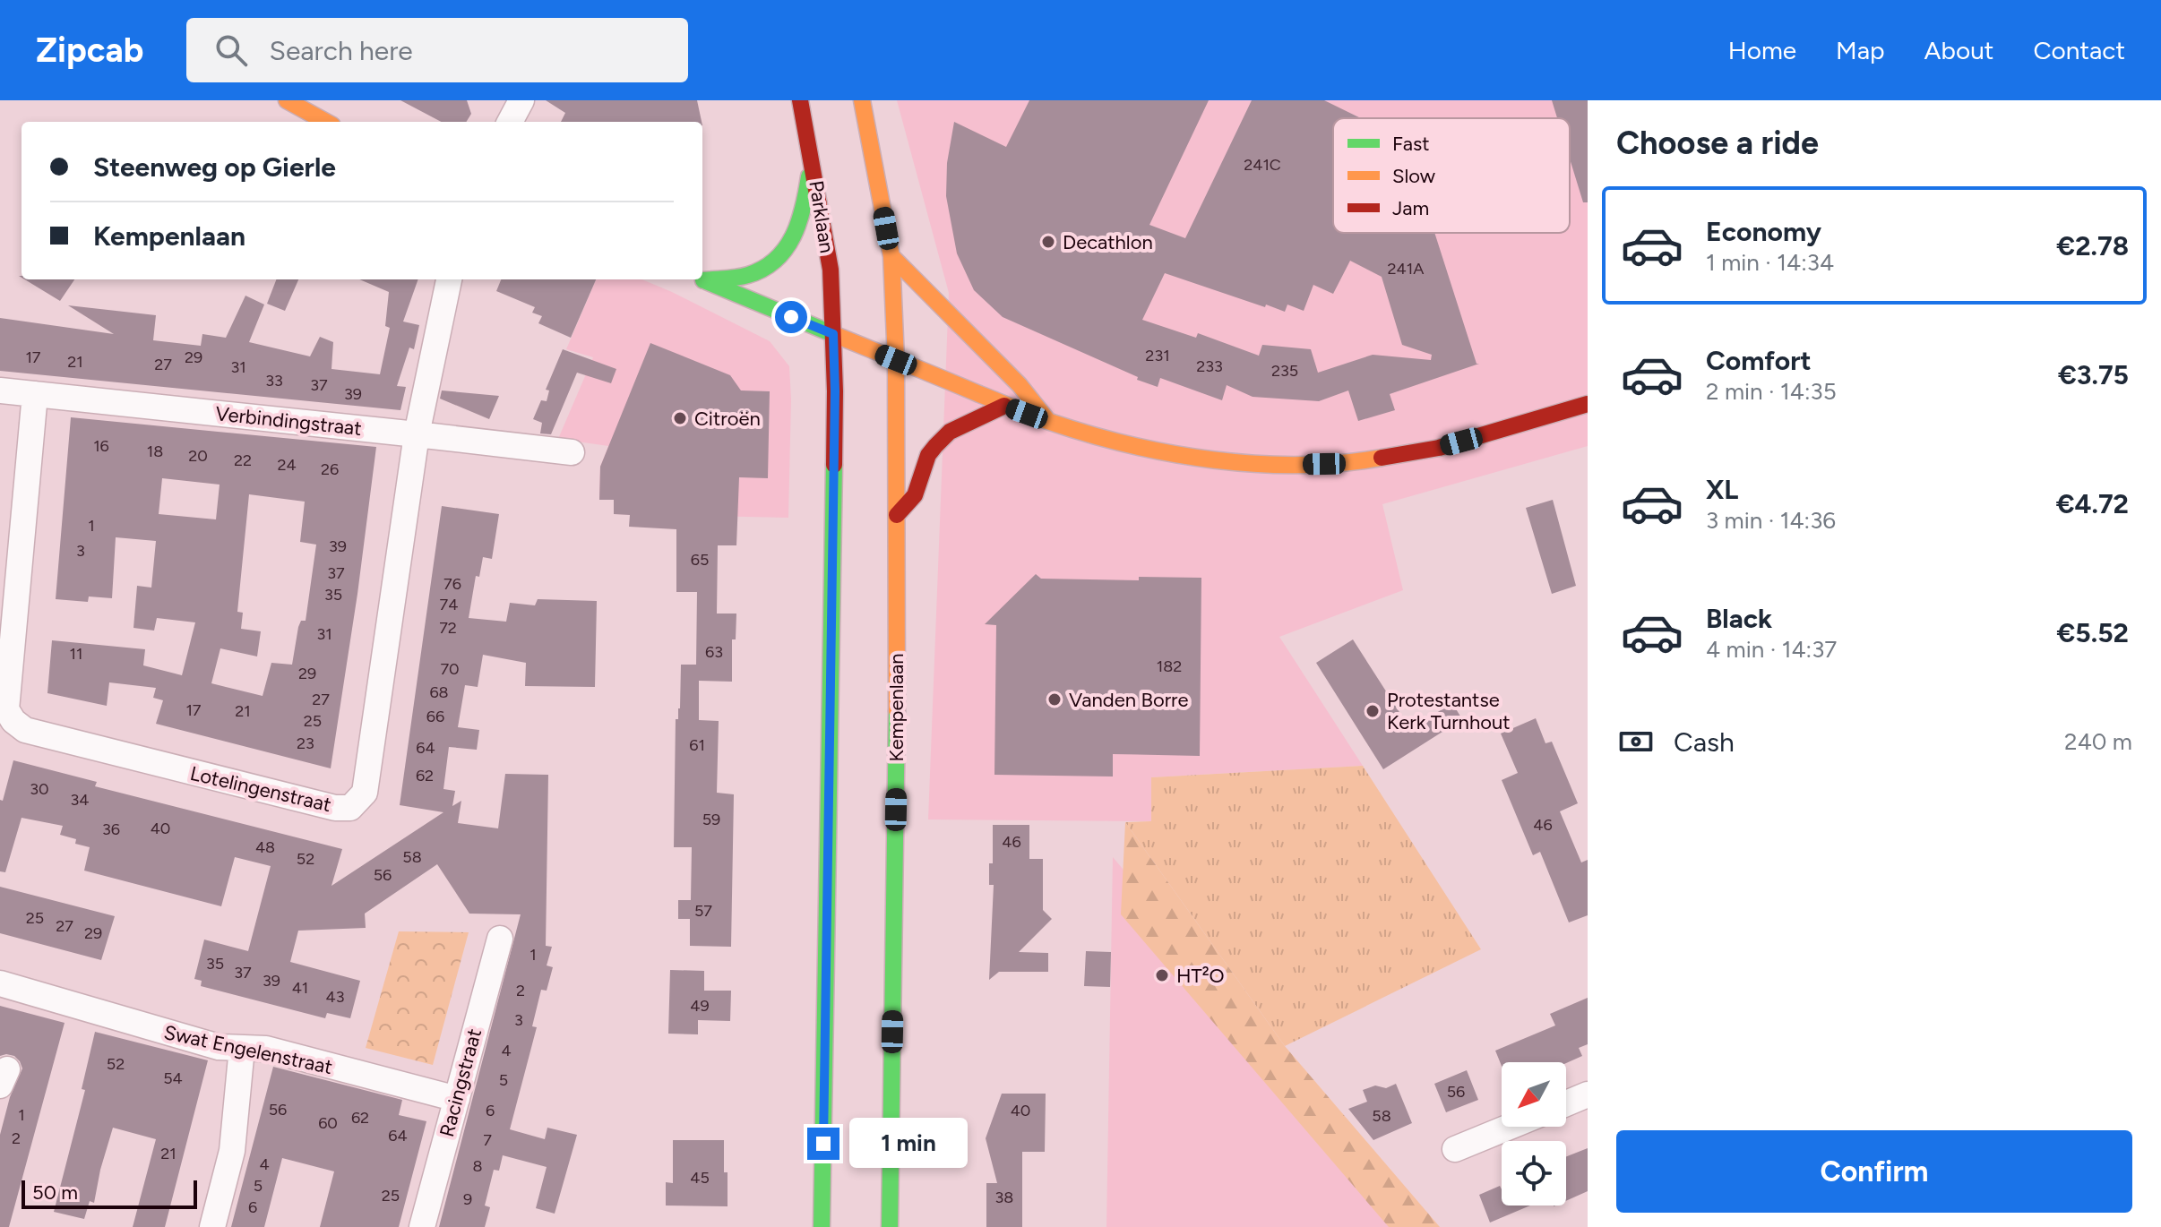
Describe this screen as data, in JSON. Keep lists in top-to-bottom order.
{
  "streets": {
    "main road": ["Parklaan", "Kempenlaan"],
    "street": [
      "Verbindingstraat",
      "Lotelingenstraat",
      "Swat Engelenstraat",
      "Racingstraat"
    ]
  },
  "crossings": [
    ["Verbindingstraat", "Lotelingenstraat"],
    ["Swat Engelenstraat", "Racingstraat"]
  ],
  "places": [
    "Decathlon",
    "Citroën",
    "Vanden Borre",
    "Protestantse Kerk Turnhout",
    "HT²O"
  ],
  "house_numbers": [
    "241C",
    "241A",
    "231",
    "17",
    "29",
    "21",
    "27",
    "233",
    "31",
    "235",
    "33",
    "37",
    "39",
    "16",
    "18",
    "20",
    "22",
    "24",
    "26",
    "1",
    "39",
    "3",
    "65",
    "37",
    "76",
    "35",
    "74",
    "72",
    "31",
    "63",
    "11",
    "182",
    "70",
    "29",
    "68",
    "27",
    "17",
    "21",
    "66",
    "25",
    "23",
    "61",
    "64",
    "62",
    "30",
    "34",
    "59",
    "46",
    "40",
    "36",
    "46",
    "48",
    "58",
    "52",
    "56",
    "57",
    "25",
    "27",
    "29",
    "1",
    "35",
    "37",
    "39",
    "41",
    "2",
    "43",
    "49",
    "3",
    "4",
    "52",
    "54",
    "5",
    "56",
    "56",
    "6",
    "40",
    "1",
    "58",
    "62",
    "60",
    "64",
    "2",
    "7",
    "21",
    "4",
    "8",
    "45",
    "5",
    "25",
    "38",
    "9",
    "6"
  ],
  "legend": ["Fast", "Slow", "Jam"],
  "scale_bar": "50 m",
  "north": "bottom left",
  "page": {
    "header": "Zipcab",
    "search": "Search here",
    "nav": [
      "Home",
      "Map",
      "About",
      "Contact"
    ],
    "heading": "Choose a ride",
    "banner": ["Steenweg op Gierle", "Kempenlaan"],
    "list": [
      {
        "name": "Economy",
        "note": "1 min · 14:34",
        "value": "€2.78"
      },
      {
        "name": "Comfort",
        "note": "2 min · 14:35",
        "value": "€3.75"
      },
      {
        "name": "XL",
        "note": "3 min · 14:36",
        "value": "€4.72"
      },
      {
        "name": "Black",
        "note": "4 min · 14:37",
        "value": "€5.52"
      }
    ],
    "pay": ["Cash", "240 m"],
    "buttons": "Confirm",
    "bubble": "1 min",
    "scale": "50 m"
  }
}
